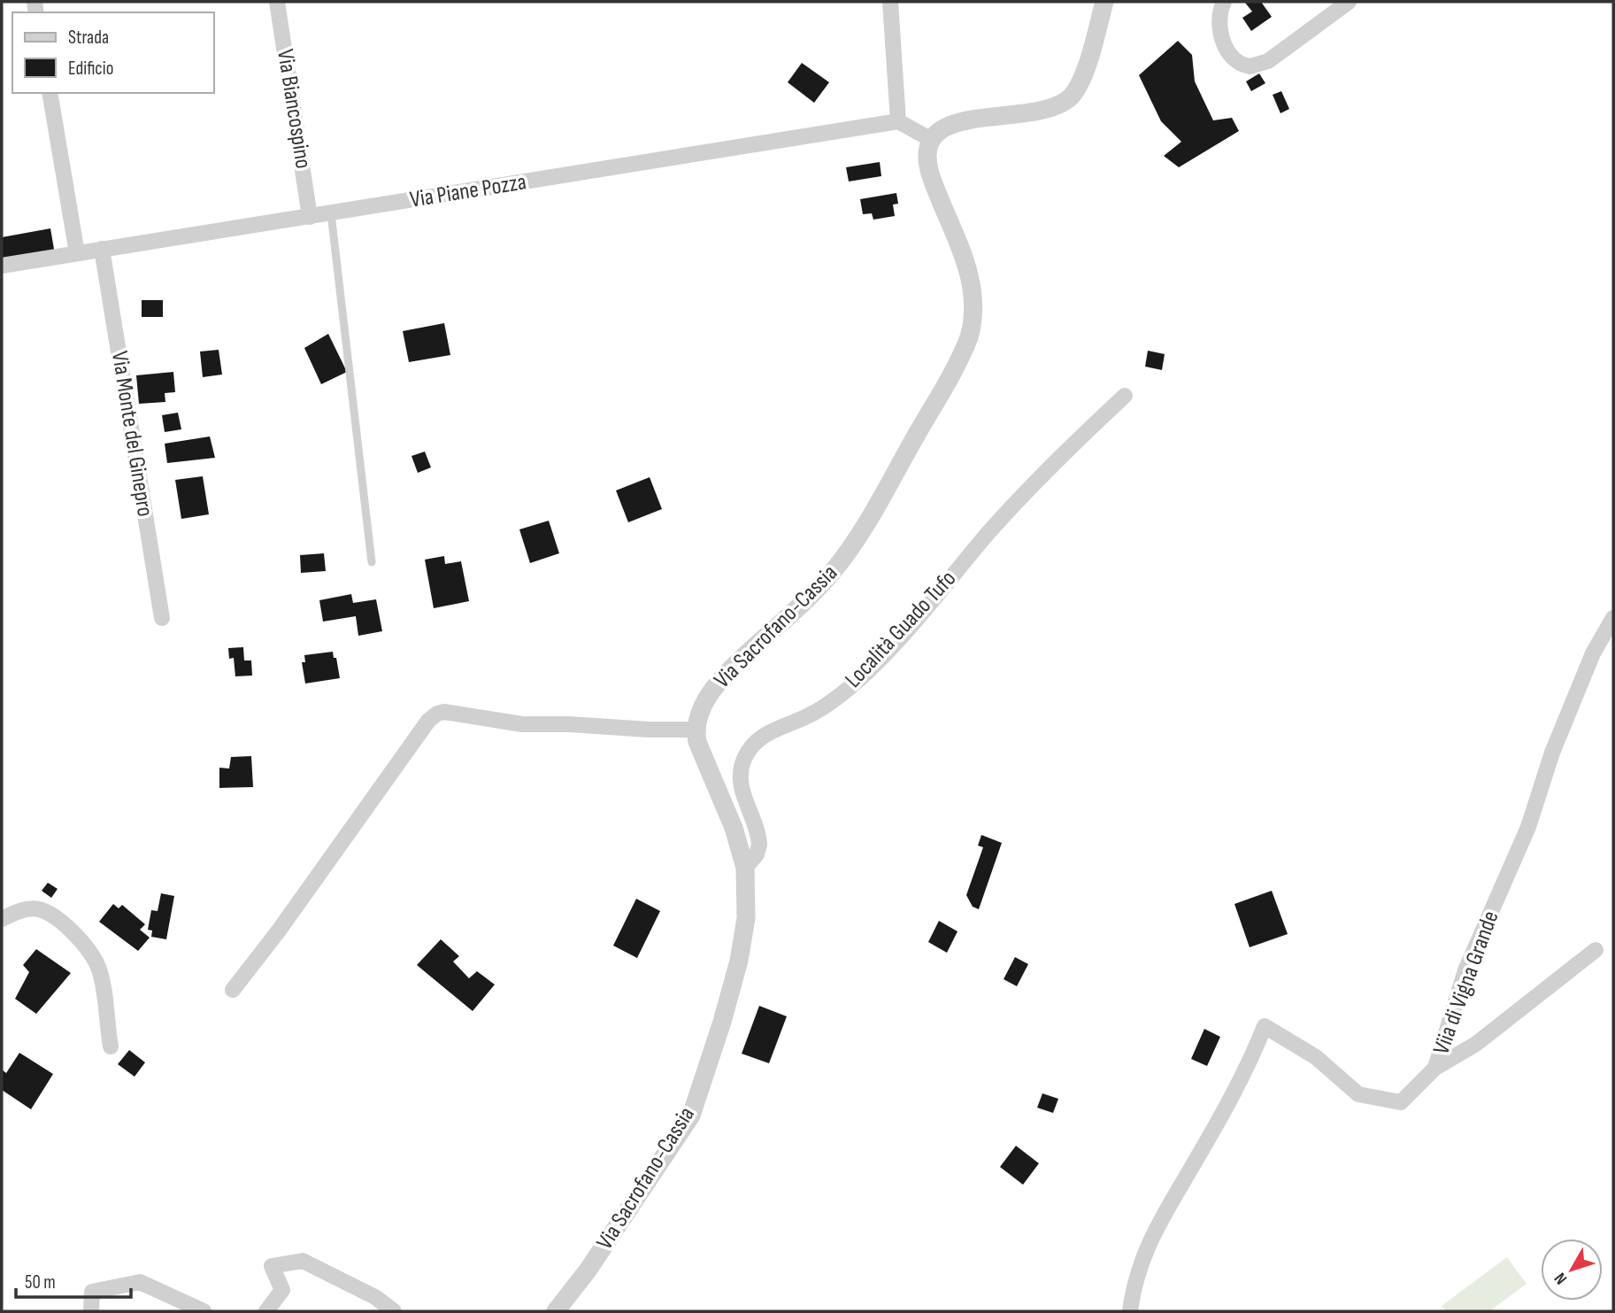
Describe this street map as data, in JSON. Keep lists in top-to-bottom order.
{
  "streets": {
    "street": [
      "Via Biancospino",
      "Via Piane Pozza",
      "Via Monte del Ginepro",
      "Via Sacrofano-Cassia",
      "Località Guado Tufo",
      "Viia di Vigna Grande"
    ]
  },
  "crossings": [
    ["Via Biancospino", "Via Piane Pozza"],
    ["Via Piane Pozza", "Via Monte del Ginepro"],
    ["Via Sacrofano-Cassia", "Località Guado Tufo"]
  ],
  "legend": ["Strada", "Edificio"],
  "scale_bar": "50 m",
  "north": "bottom left"
}
